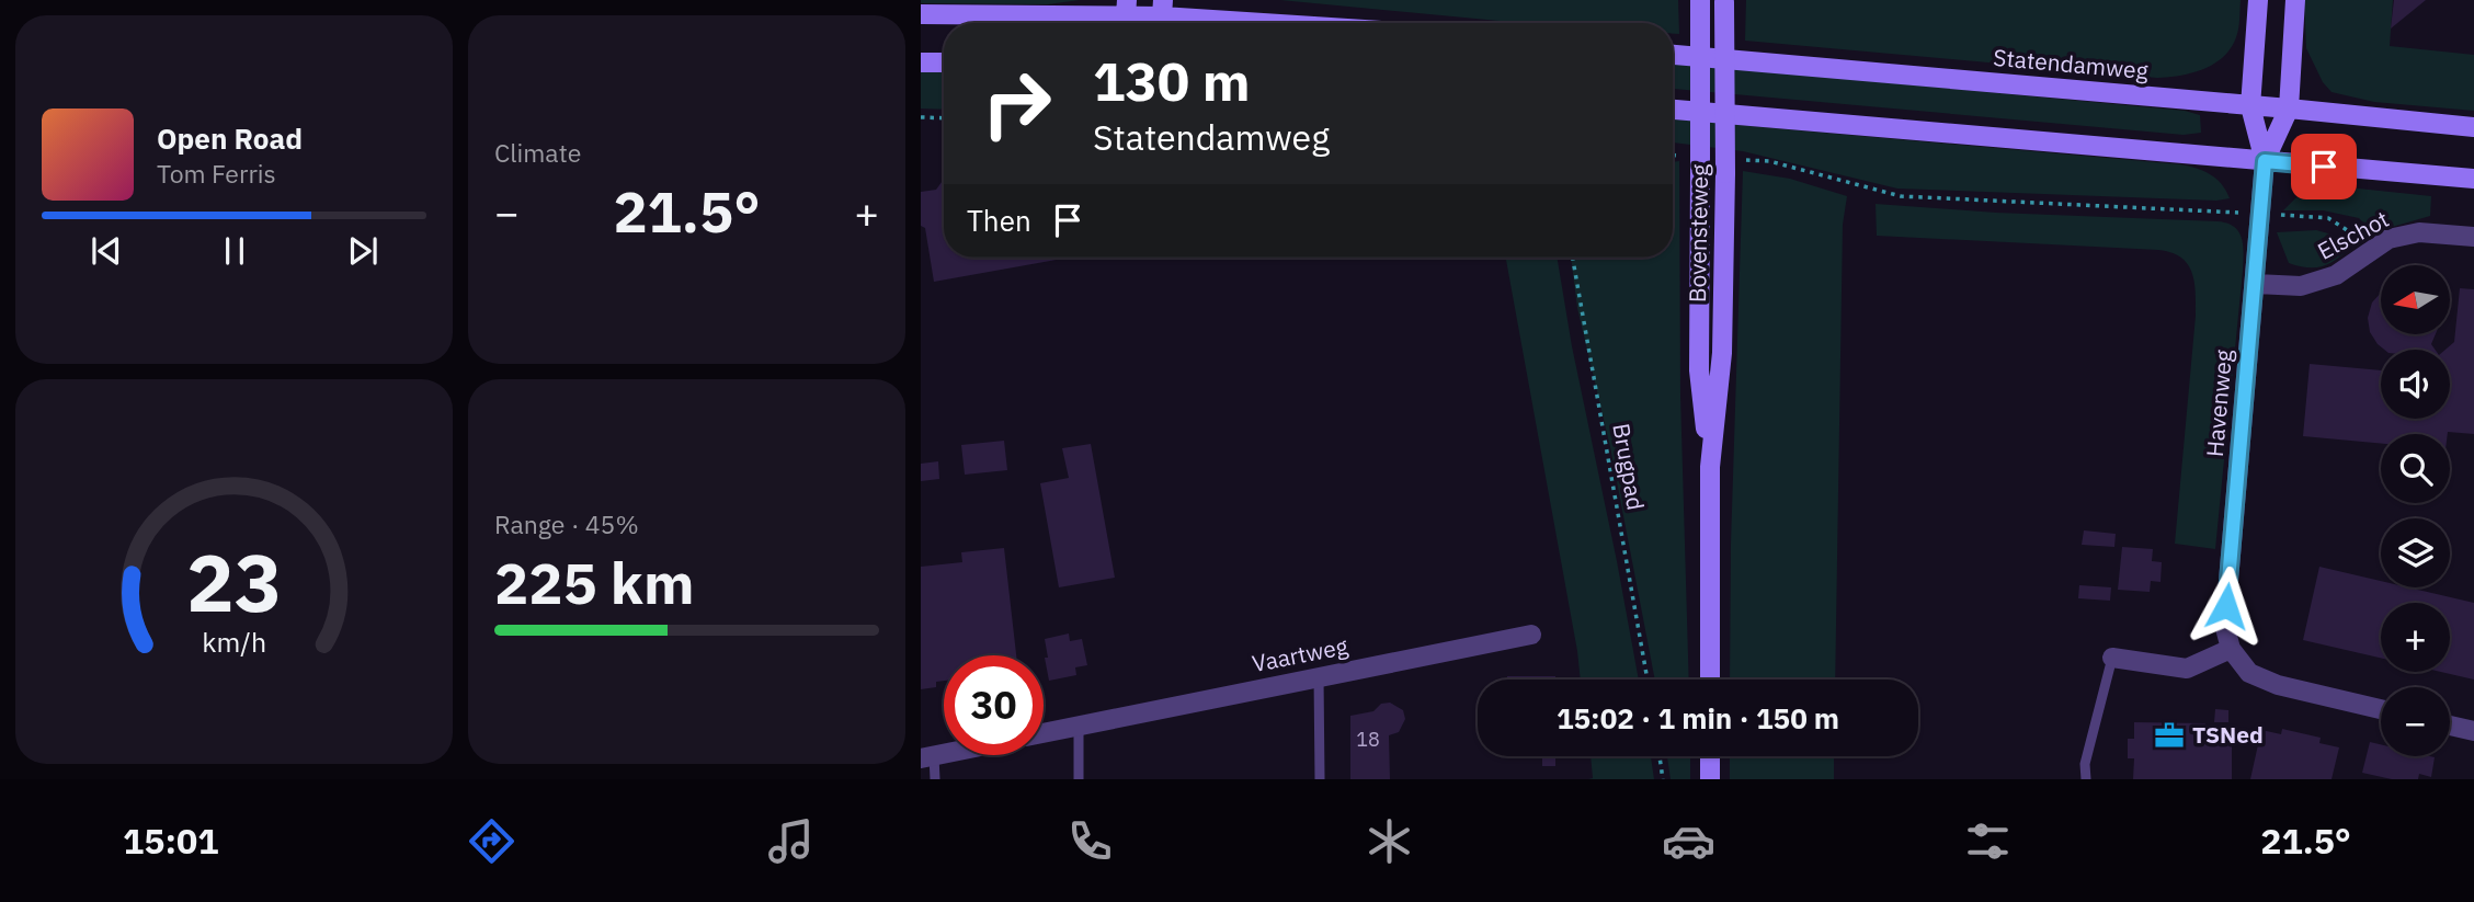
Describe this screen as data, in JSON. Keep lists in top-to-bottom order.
{
  "streets": {
    "main road": ["Statendamweg", "Bovensteweg"],
    "street": ["Elschot", "Havenweg", "Vaartweg"],
    "path": ["Brugpad"]
  },
  "crossings": [
    ["Elschot", "Havenweg"]
  ],
  "places": {
    "office": ["TSNed"]
  },
  "house_numbers": ["18"],
  "north": "left",
  "page": {
    "tile": [
      "Climate",
      ["Range · 45%", "225 km"]
    ],
    "turn": ["130 m", "Statendamweg"],
    "song": ["Open Road", "Tom Ferris"],
    "heat": ["−", "21.5°", "+"],
    "then": "Then",
    "map_buttons": ["+", "−"],
    "limit": "30",
    "trip": "15:02 · 1 min · 150 m",
    "tabs": ["15:01", "21.5°"],
    "gauge": ["23", "km/h"]
  }
}
